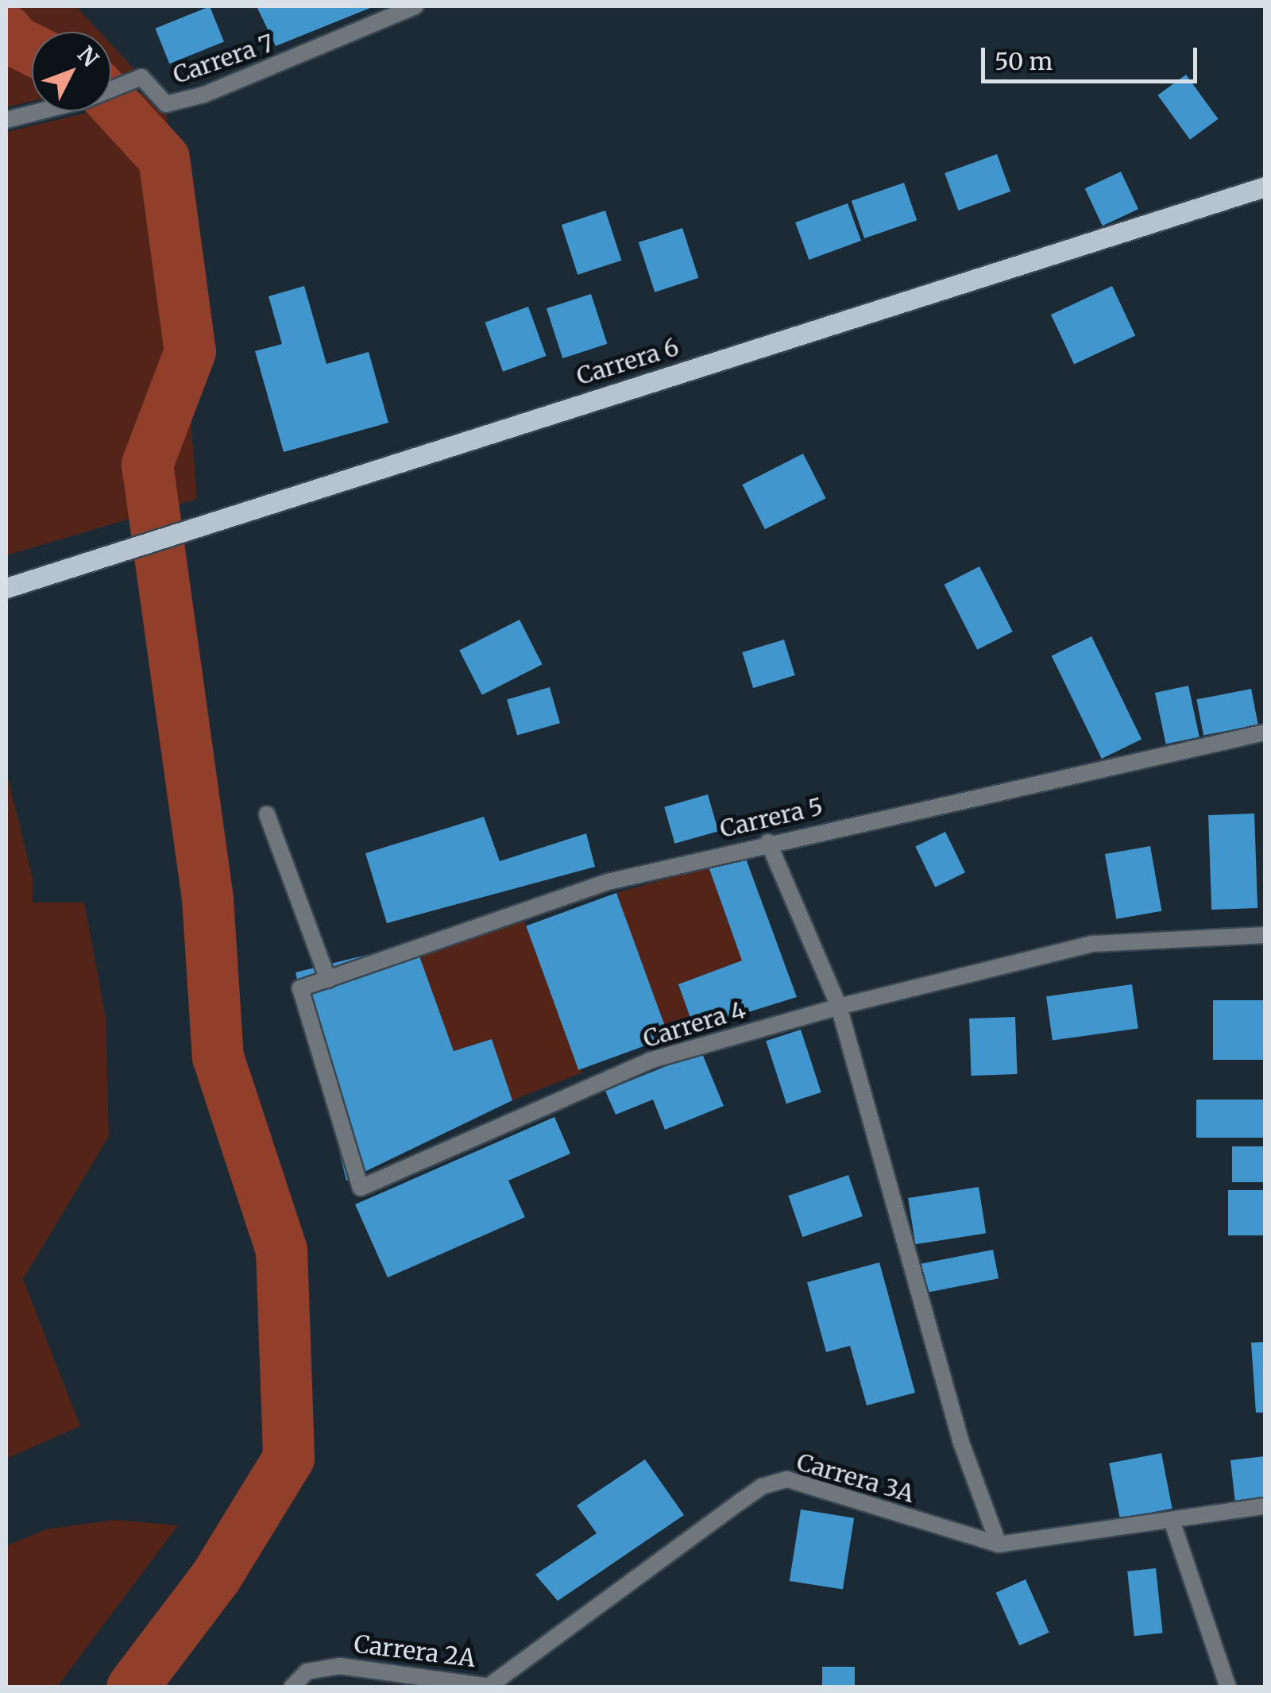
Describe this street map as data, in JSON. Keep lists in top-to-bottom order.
{
  "streets": {
    "main road": ["Carrera 6"],
    "street": [
      "Carrera 7",
      "Carrera 5",
      "Carrera 4",
      "Carrera 3A",
      "Carrera 2A"
    ]
  },
  "crossings": [
    ["Carrera 5", "Carrera 4"],
    ["Carrera 3A", "Carrera 2A"]
  ],
  "scale_bar": "50 m",
  "north": "top right"
}
